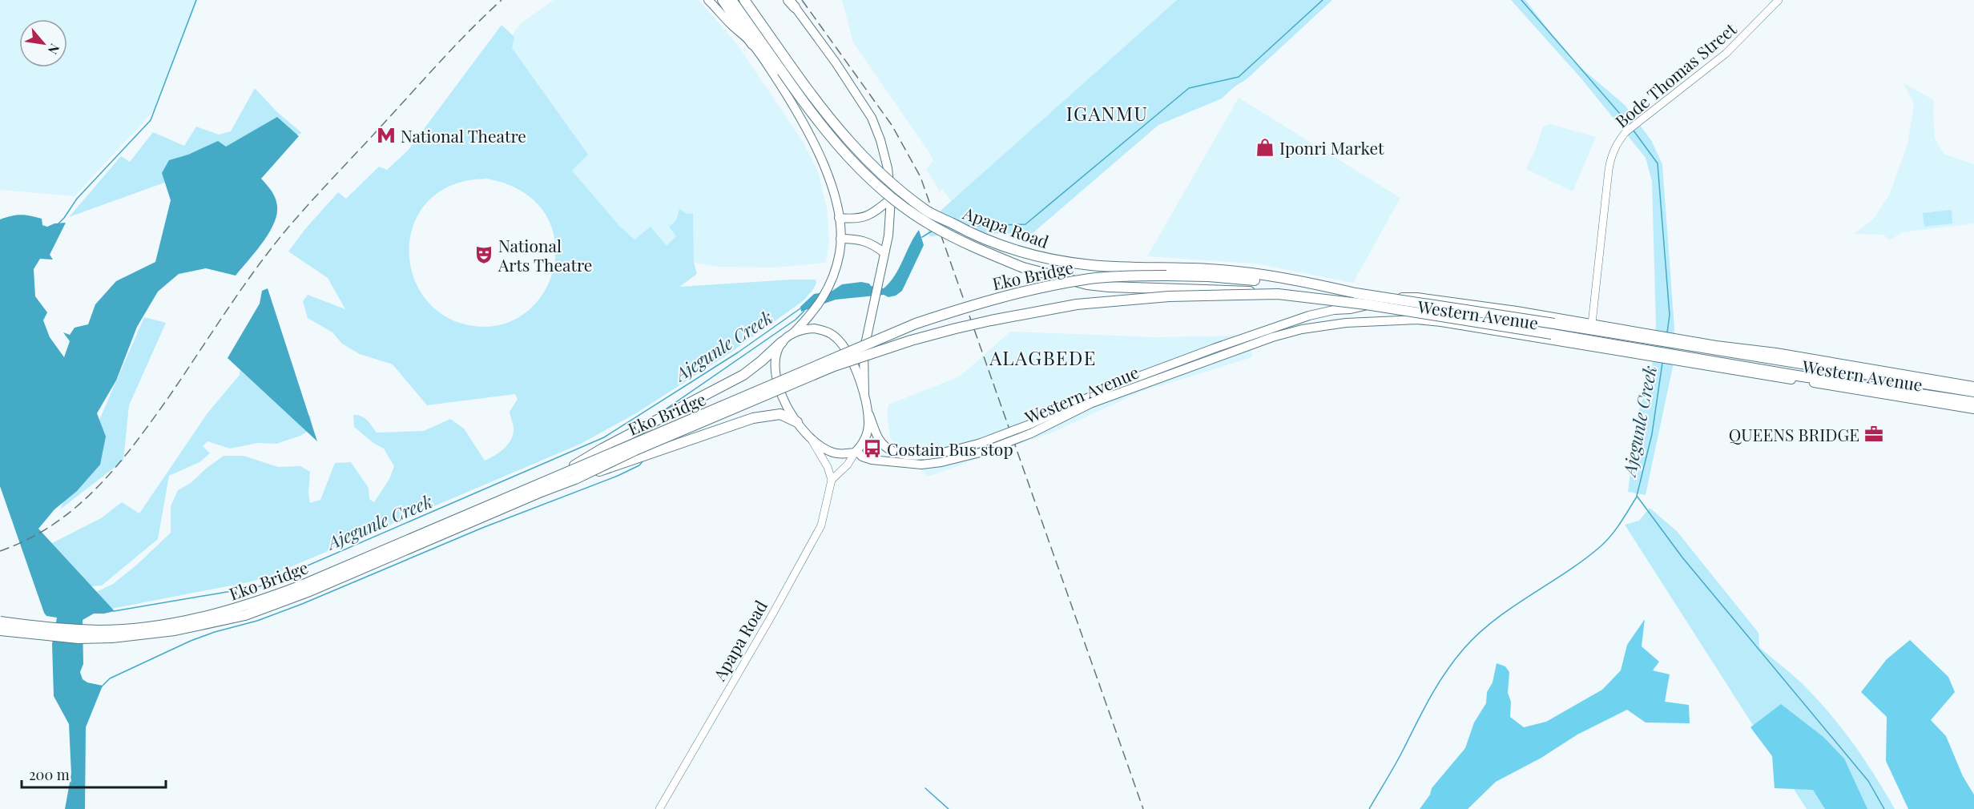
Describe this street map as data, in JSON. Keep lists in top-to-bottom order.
{
  "streets": {
    "highway": ["Apapa Road", "Eko Bridge", "Western Avenue"],
    "street": ["Bode Thomas Street"]
  },
  "crossings": [
    ["Bode Thomas Street", "Western Avenue"],
    ["Apapa Road", "Eko Bridge"],
    ["Apapa Road", "Western Avenue"],
    ["Eko Bridge", "Western Avenue"]
  ],
  "districts": ["IGANMU", "ALAGBEDE"],
  "water": ["Ajegunle Creek"],
  "places": {
    "metro station": ["National Theatre"],
    "shop": ["Iponri Market"],
    "theatre": ["National Arts Theatre"],
    "office": ["QUEENS BRIDGE"],
    "bus stop": ["Costain Bus stop"]
  },
  "scale_bar": "200 m",
  "north": "bottom right"
}
